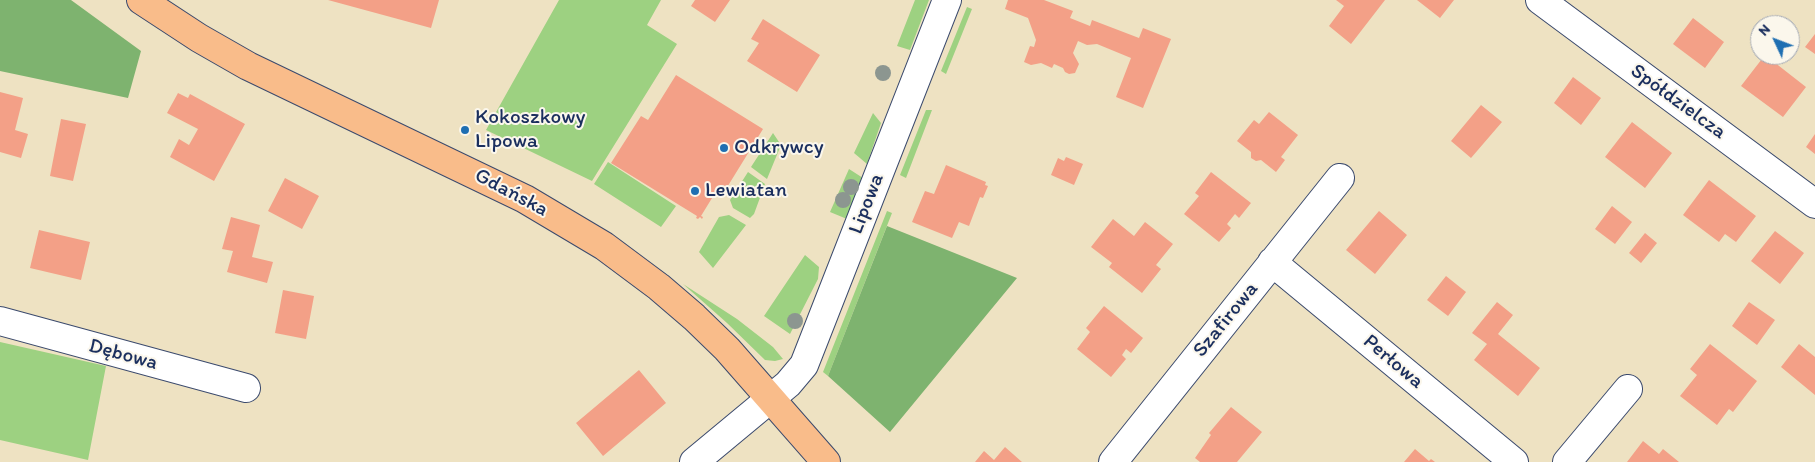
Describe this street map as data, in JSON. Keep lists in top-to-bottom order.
{
  "streets": {
    "main road": ["Gdańska"],
    "street": [
      "Spółdzielcza",
      "Lipowa",
      "Szafirowa",
      "Dębowa",
      "Perłowa"
    ]
  },
  "crossings": [
    ["Gdańska", "Lipowa"],
    ["Szafirowa", "Perłowa"]
  ],
  "places": ["Kokoszkowy Lipowa", "Odkrywcy", "Lewiatan"],
  "north": "top left"
}
